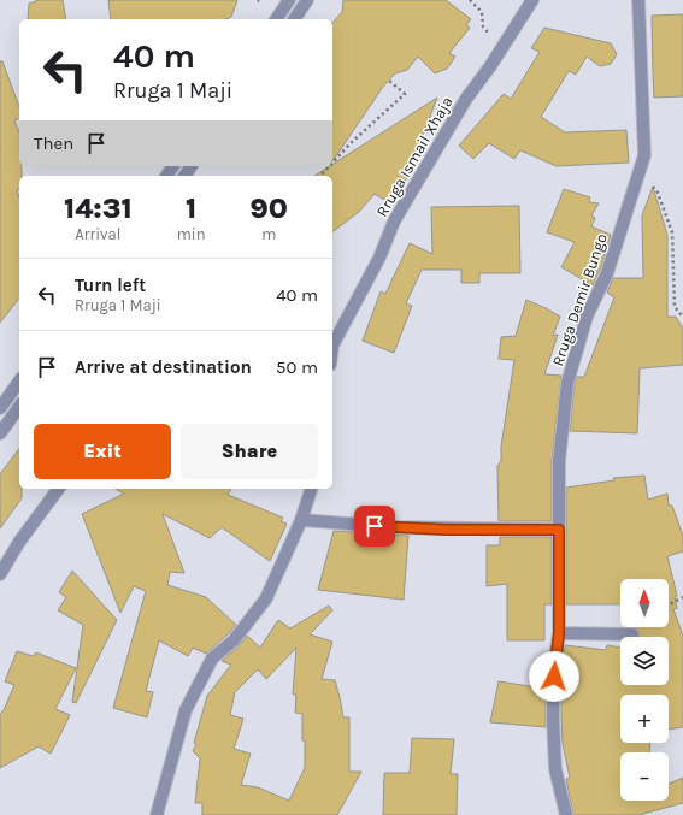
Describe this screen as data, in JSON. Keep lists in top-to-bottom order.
{
  "streets": {
    "street": ["Rruga Ismail Xhaja", "Rruga Demir Bungo"]
  },
  "north": "top",
  "page": {
    "turn": ["40 m", "Rruga 1 Maji"],
    "then": "Then",
    "eta": [
      "14:31",
      "Arrival",
      "1",
      "min",
      "90",
      "m"
    ],
    "list": [
      {
        "name": "Turn left",
        "note": "Rruga 1 Maji",
        "value": "40 m"
      },
      {
        "name": "Arrive at destination",
        "value": "50 m"
      }
    ],
    "buttons": ["Exit", "Share"],
    "map_buttons": ["+", "−"]
  }
}
